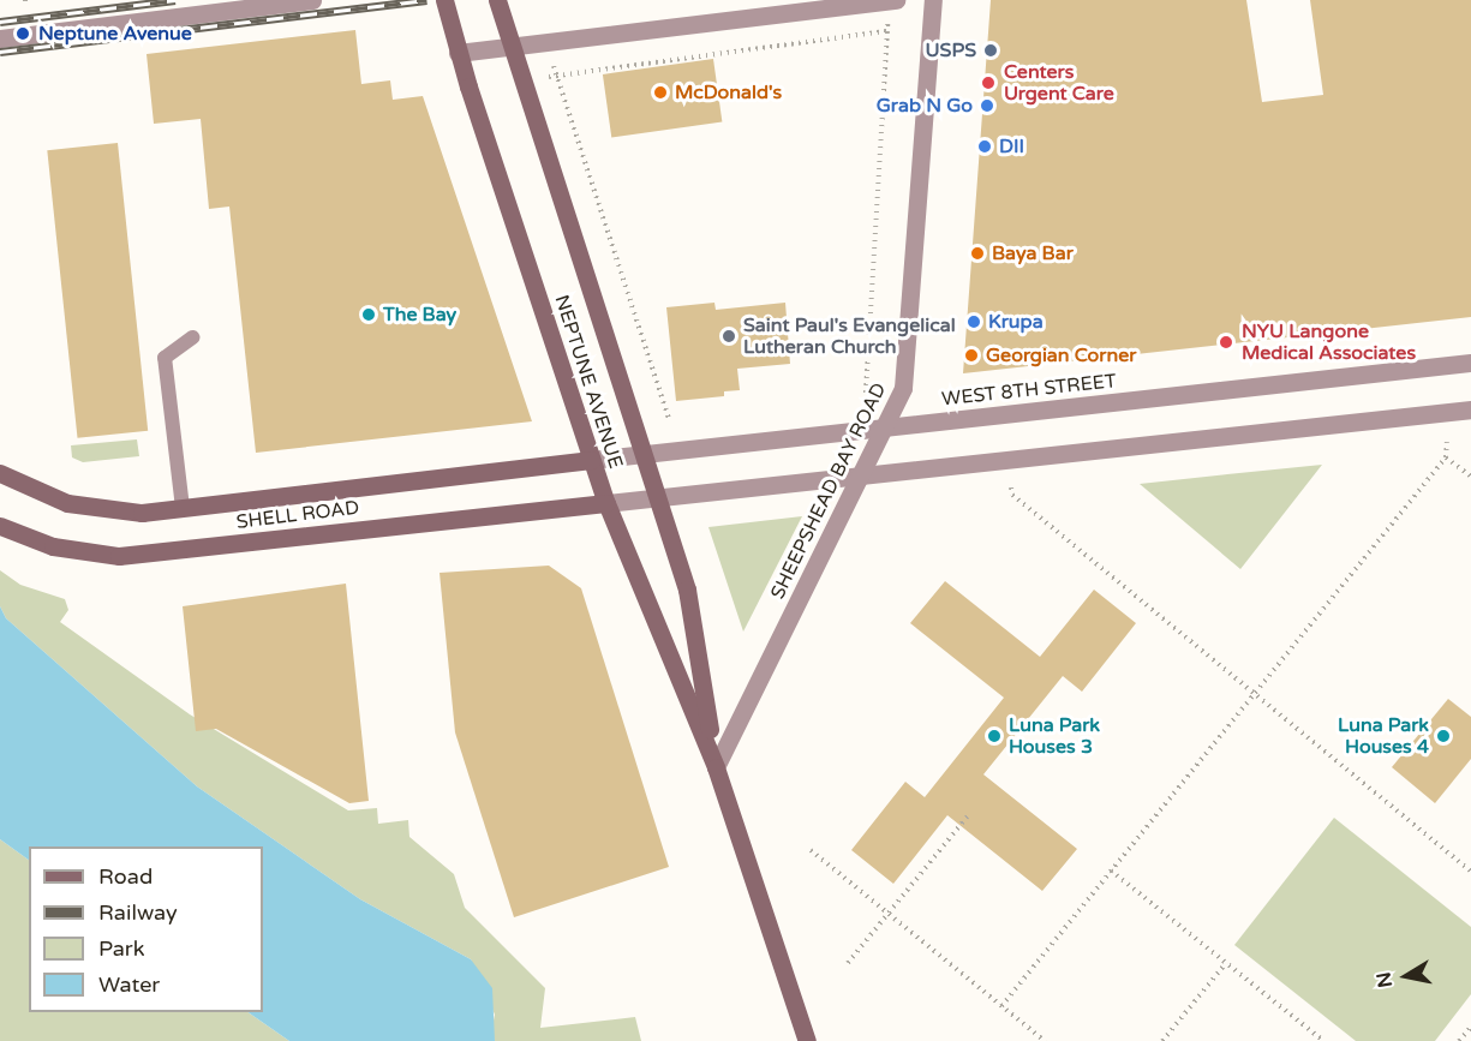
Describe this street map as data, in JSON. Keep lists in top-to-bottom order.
{
  "streets": {
    "main road": ["NEPTUNE AVENUE", "SHELL ROAD"],
    "street": ["WEST 8TH STREET", "SHEEPSHEAD BAY ROAD"]
  },
  "crossings": [
    ["NEPTUNE AVENUE", "WEST 8TH STREET"],
    ["NEPTUNE AVENUE", "SHEEPSHEAD BAY ROAD"],
    ["NEPTUNE AVENUE", "SHELL ROAD"],
    ["WEST 8TH STREET", "SHEEPSHEAD BAY ROAD"],
    ["WEST 8TH STREET", "SHELL ROAD"]
  ],
  "places": [
    "Neptune Avenue",
    "USPS",
    "Centers Urgent Care",
    "McDonald's",
    "Grab N Go",
    "DII",
    "Baya Bar",
    "The Bay",
    "Krupa",
    "Saint Paul's Evangelical Lutheran Church",
    "NYU Langone Medical Associates",
    "Georgian Corner",
    "Luna Park Houses 3",
    "Luna Park Houses 4"
  ],
  "legend": [
    "Road",
    "Railway",
    "Park",
    "Water"
  ],
  "north": "left"
}
